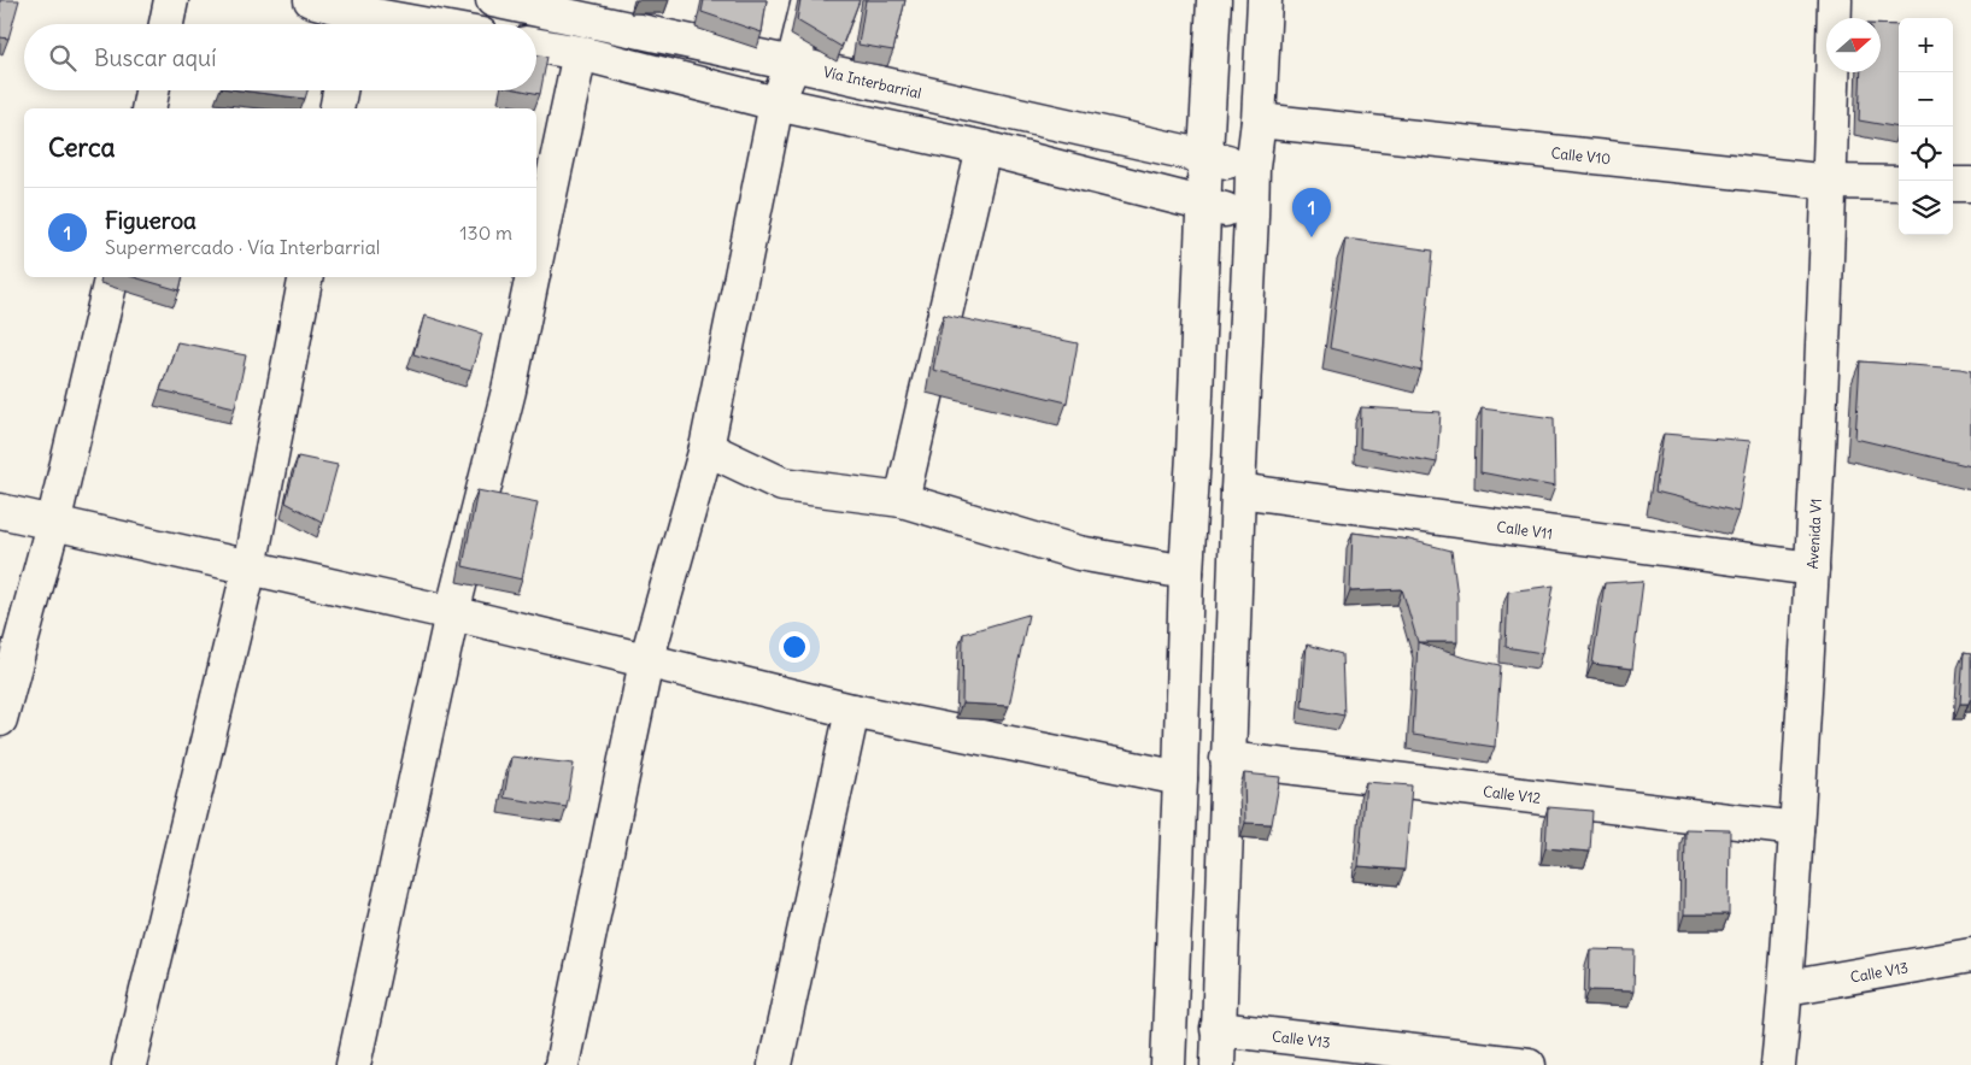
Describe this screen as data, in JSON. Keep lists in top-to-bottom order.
{
  "streets": {
    "street": [
      "Vía Interbarrial",
      "Calle V10",
      "Calle V11",
      "Avenida V1",
      "Calle V12",
      "Calle V13"
    ]
  },
  "crossings": [
    ["Calle V10", "Avenida V1"],
    ["Calle V11", "Avenida V1"],
    ["Avenida V1", "Calle V12"],
    ["Avenida V1", "Calle V13"]
  ],
  "north": "right",
  "page": {
    "map_buttons": ["+", "−"],
    "search": "Buscar aquí",
    "heading": "Cerca",
    "list": [
      {
        "mark": "1",
        "name": "Figueroa",
        "note": "Supermercado · Vía Interbarrial",
        "value": "130 m"
      }
    ],
    "pins": "1"
  }
}
